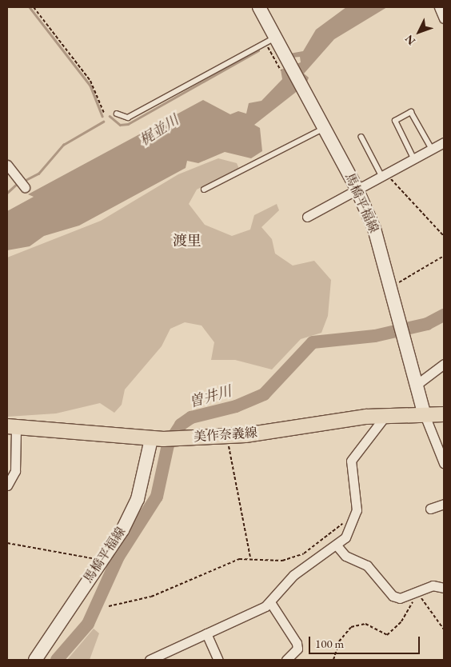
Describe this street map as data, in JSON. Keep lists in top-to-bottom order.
{
  "streets": {
    "main road": ["馬橋平福線", "美作奈義線"]
  },
  "crossings": [
    ["馬橋平福線", "美作奈義線"]
  ],
  "districts": ["渡里"],
  "water": ["梶並川", "曽井川"],
  "scale_bar": "100 m",
  "north": "bottom left"
}
